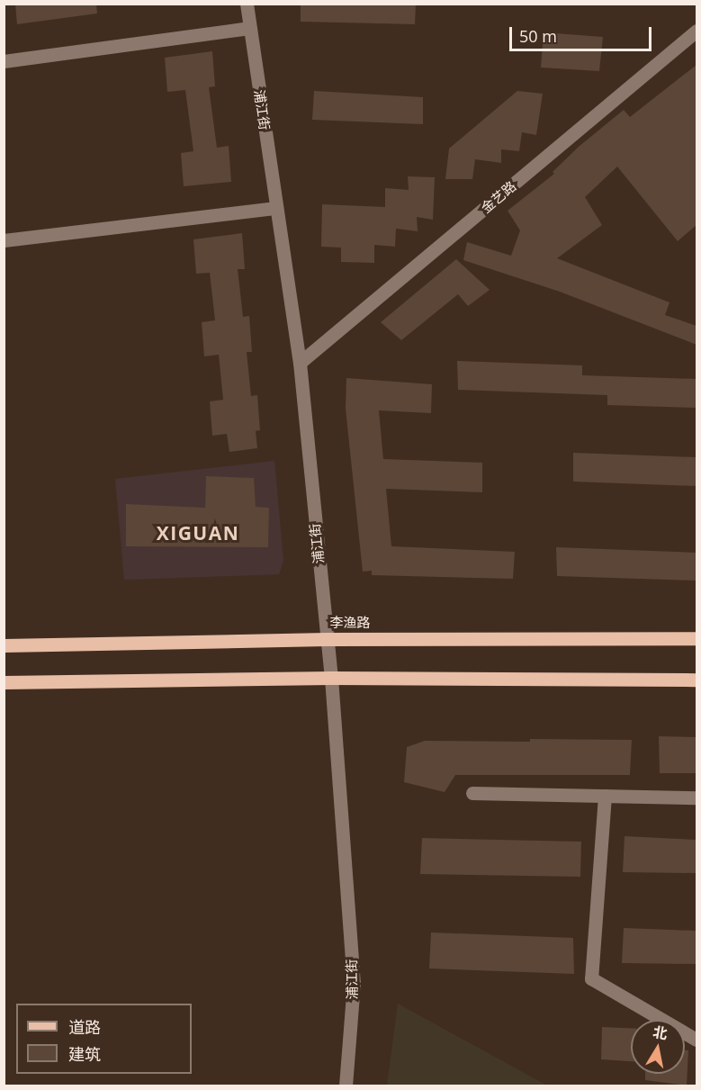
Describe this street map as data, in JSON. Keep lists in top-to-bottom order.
{
  "streets": {
    "main road": ["李渔路"],
    "street": ["浦江街", "金艺路"]
  },
  "crossings": [
    ["浦江街", "金艺路"],
    ["浦江街", "李渔路"]
  ],
  "districts": ["XIGUAN"],
  "legend": ["道路", "建筑"],
  "scale_bar": "50 m",
  "north": "top"
}
